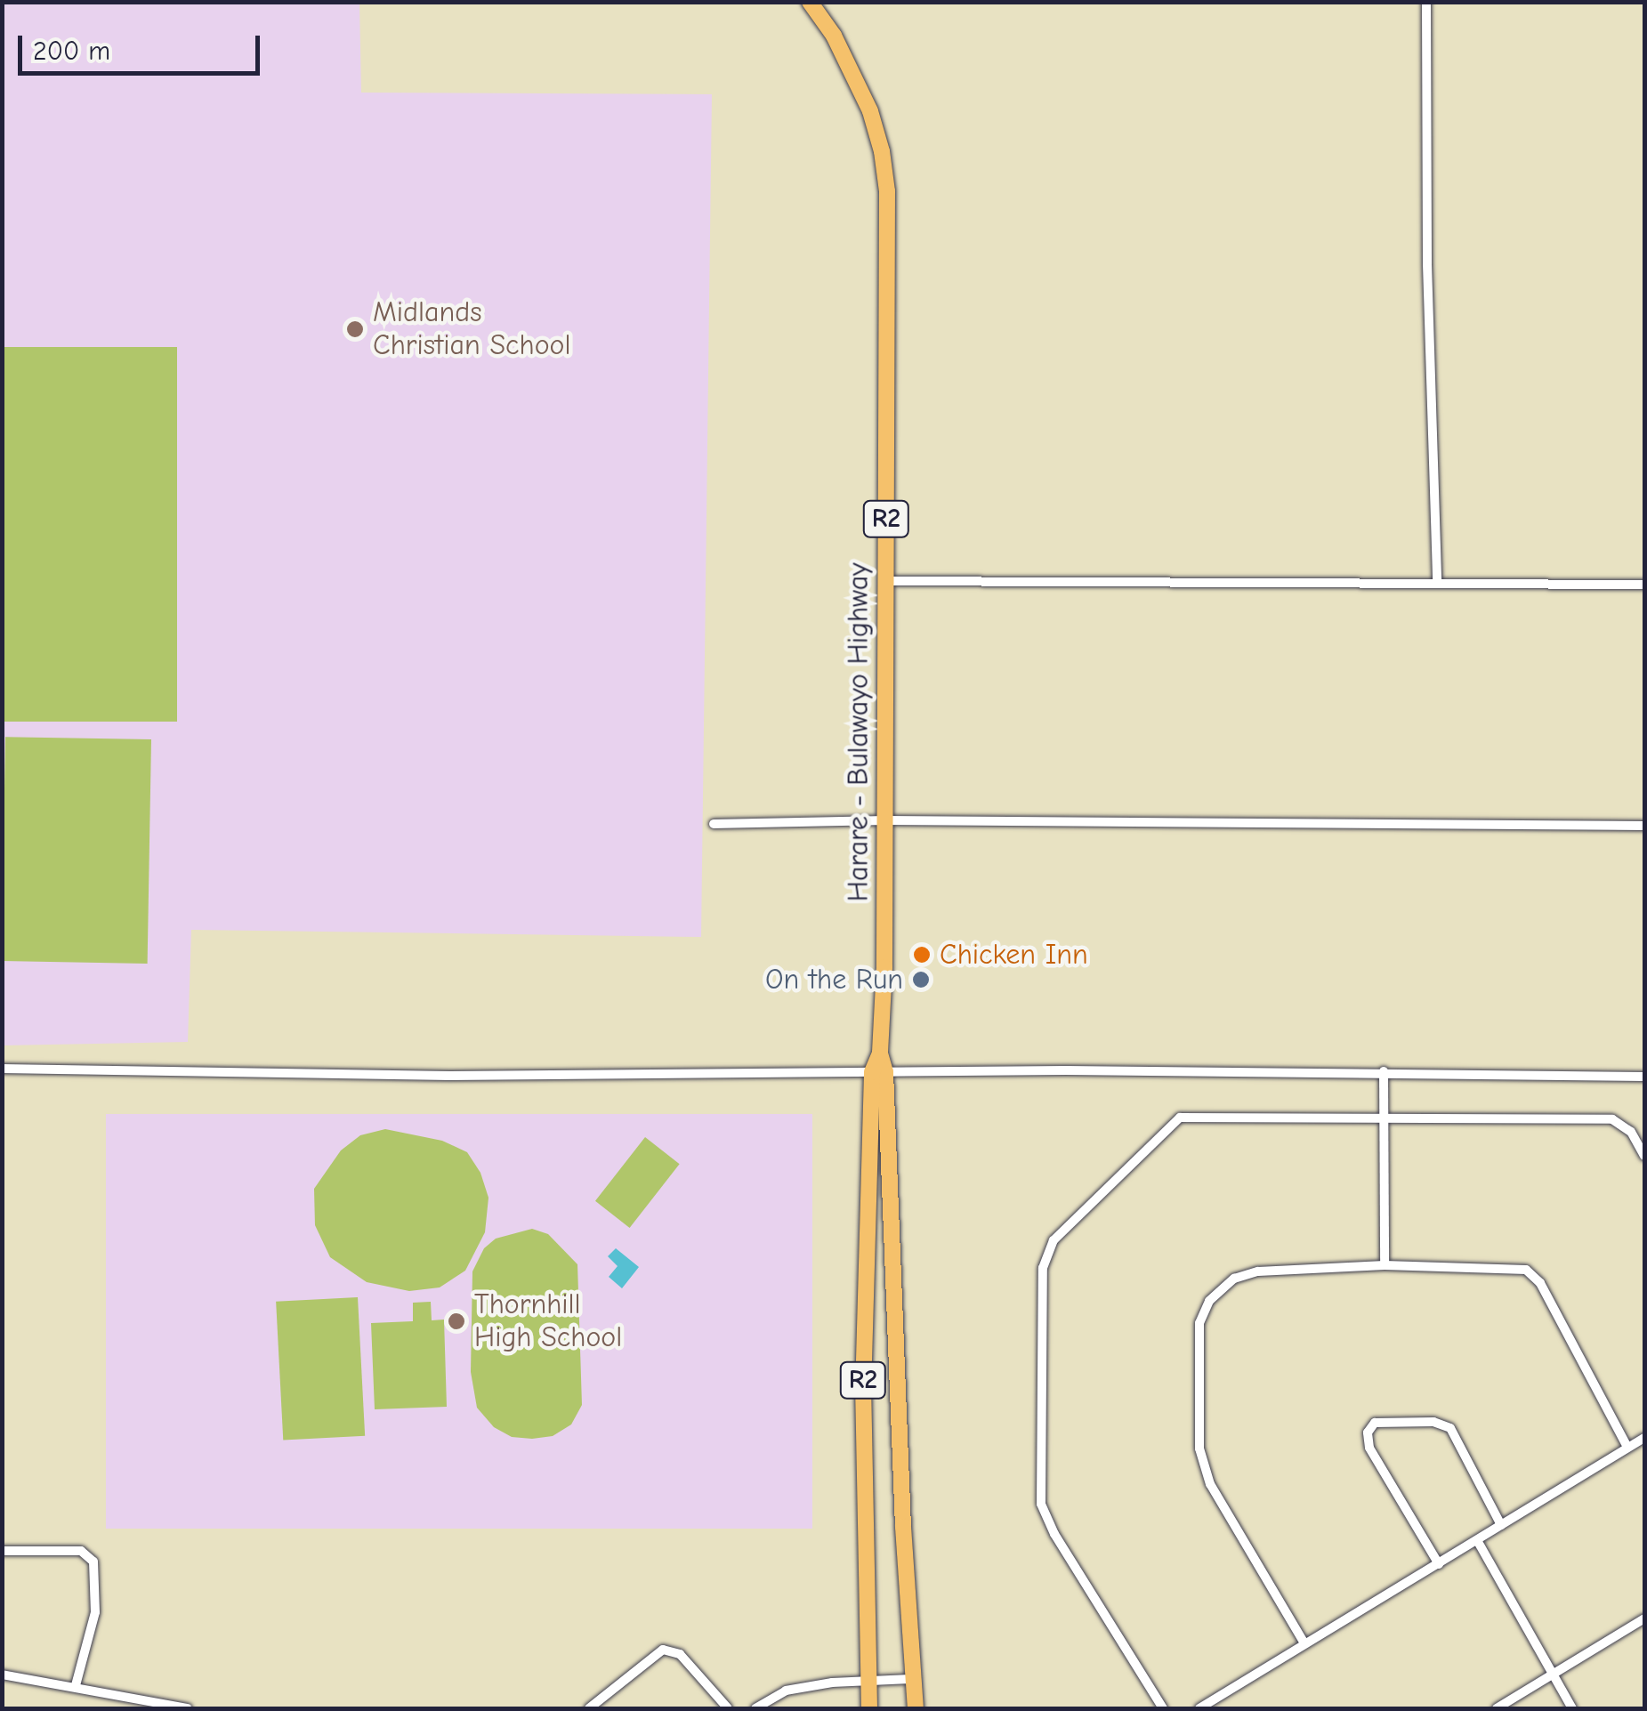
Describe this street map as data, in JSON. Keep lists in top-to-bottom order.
{
  "streets": {
    "highway": ["R2", "Harare - Bulawayo Highway"]
  },
  "places": [
    "Midlands Christian School",
    "Chicken Inn",
    "On the Run",
    "Thornhill High School"
  ],
  "scale_bar": "200 m"
}
